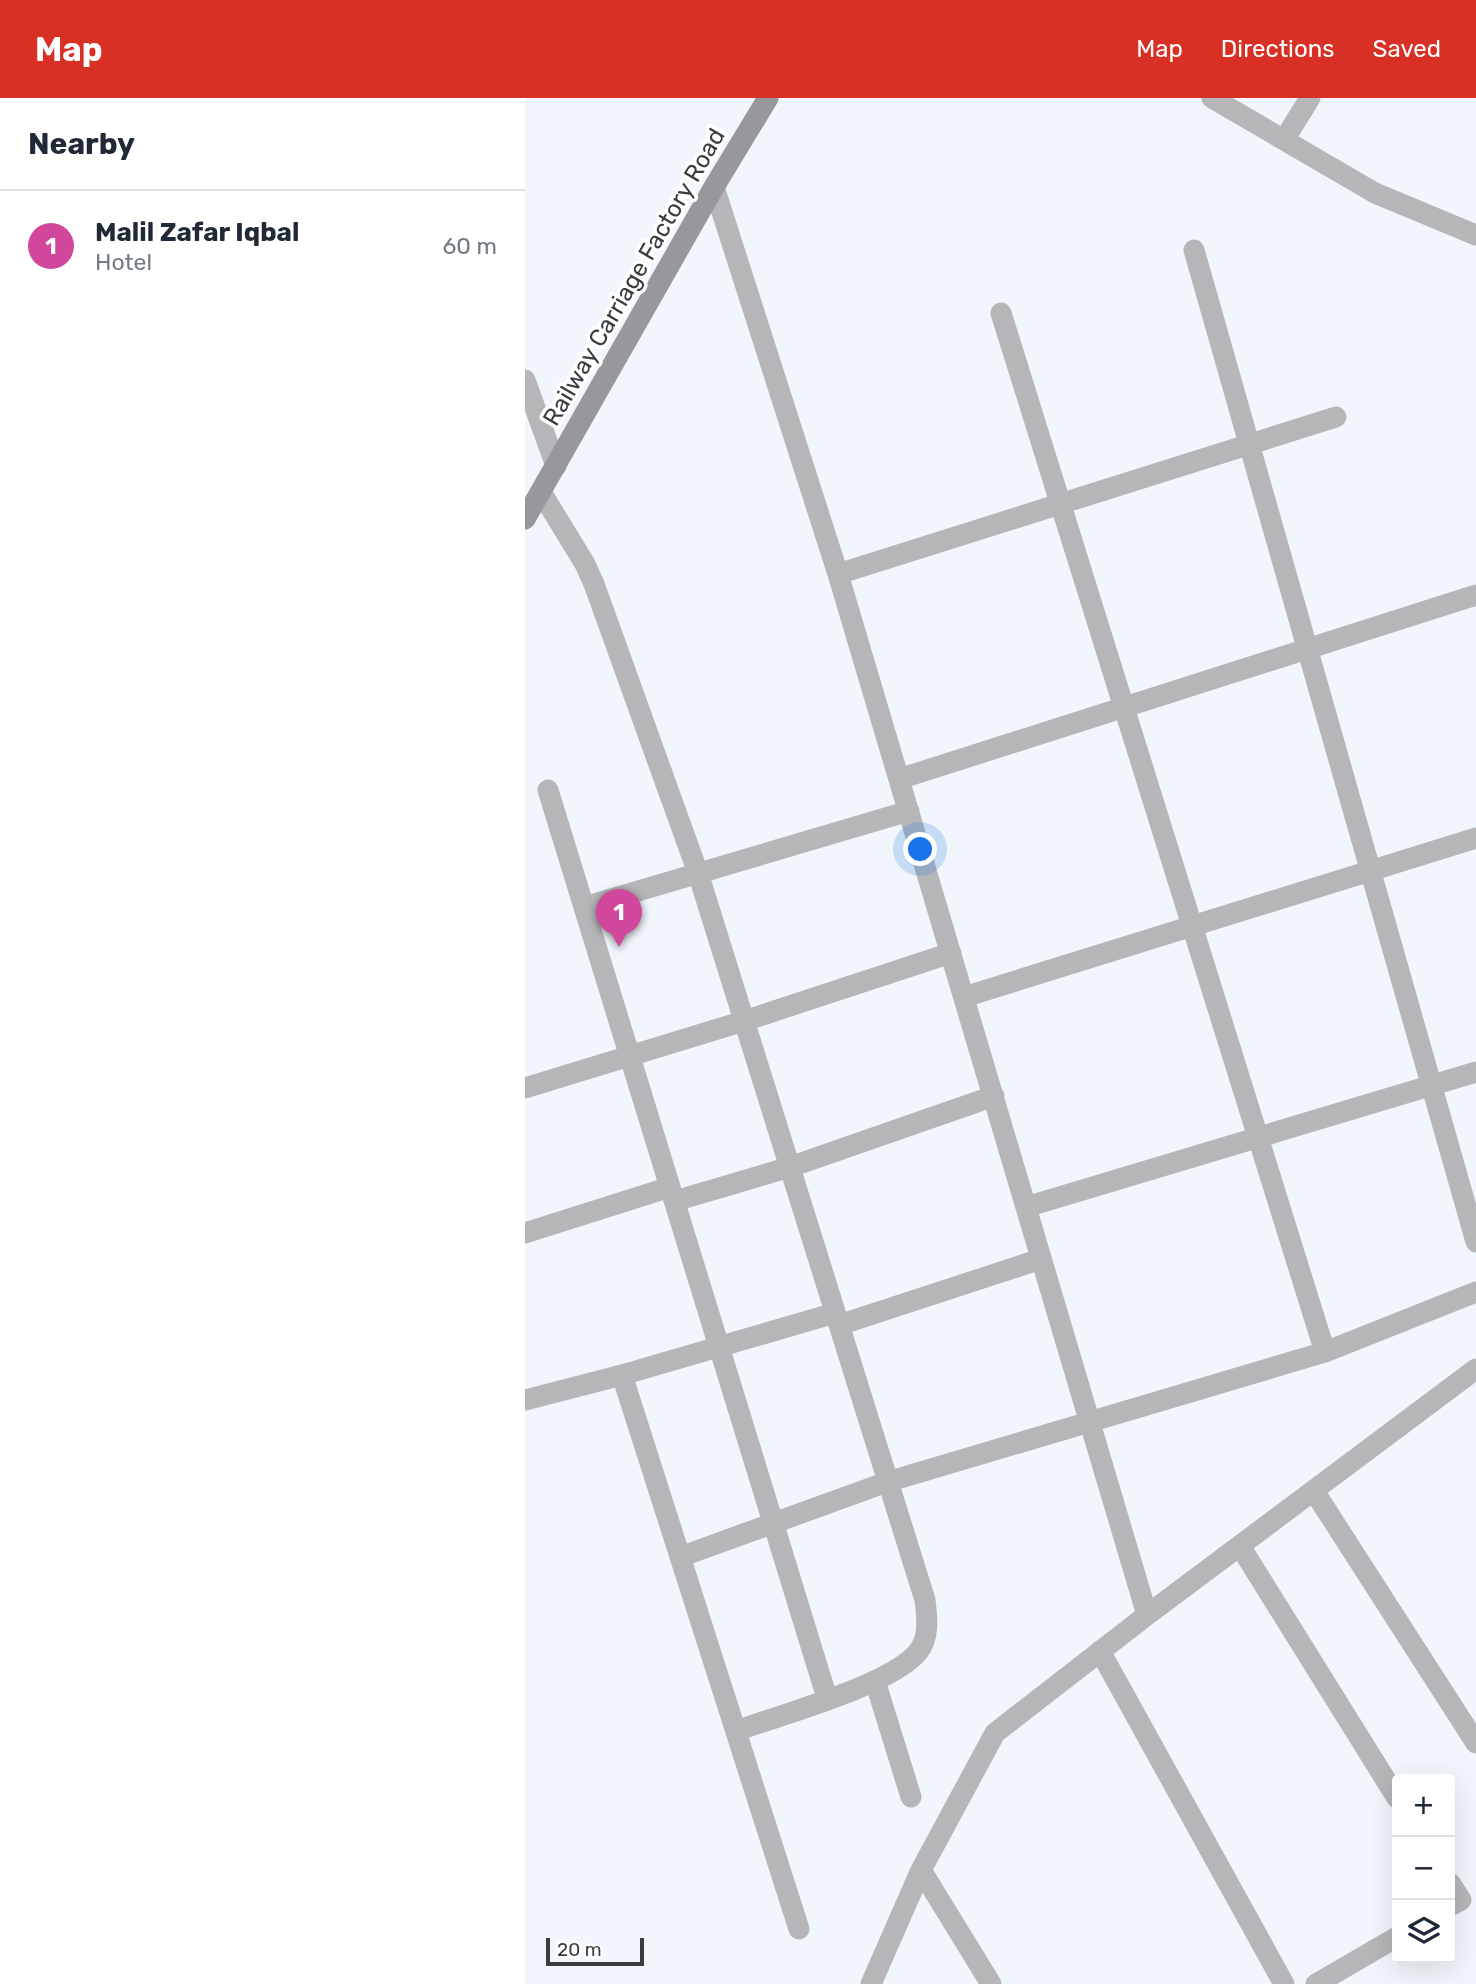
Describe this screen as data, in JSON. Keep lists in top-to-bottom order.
{
  "streets": {
    "main road": ["Railway Carriage Factory Road"]
  },
  "scale_bar": "20 m",
  "page": {
    "header": "Map",
    "nav": ["Map", "Directions", "Saved"],
    "heading": "Nearby",
    "list": [
      {
        "mark": "1",
        "name": "Malil Zafar Iqbal",
        "note": "Hotel",
        "value": "60 m"
      }
    ],
    "pins": "1",
    "map_buttons": ["+", "−"],
    "scale": "20 m"
  }
}
